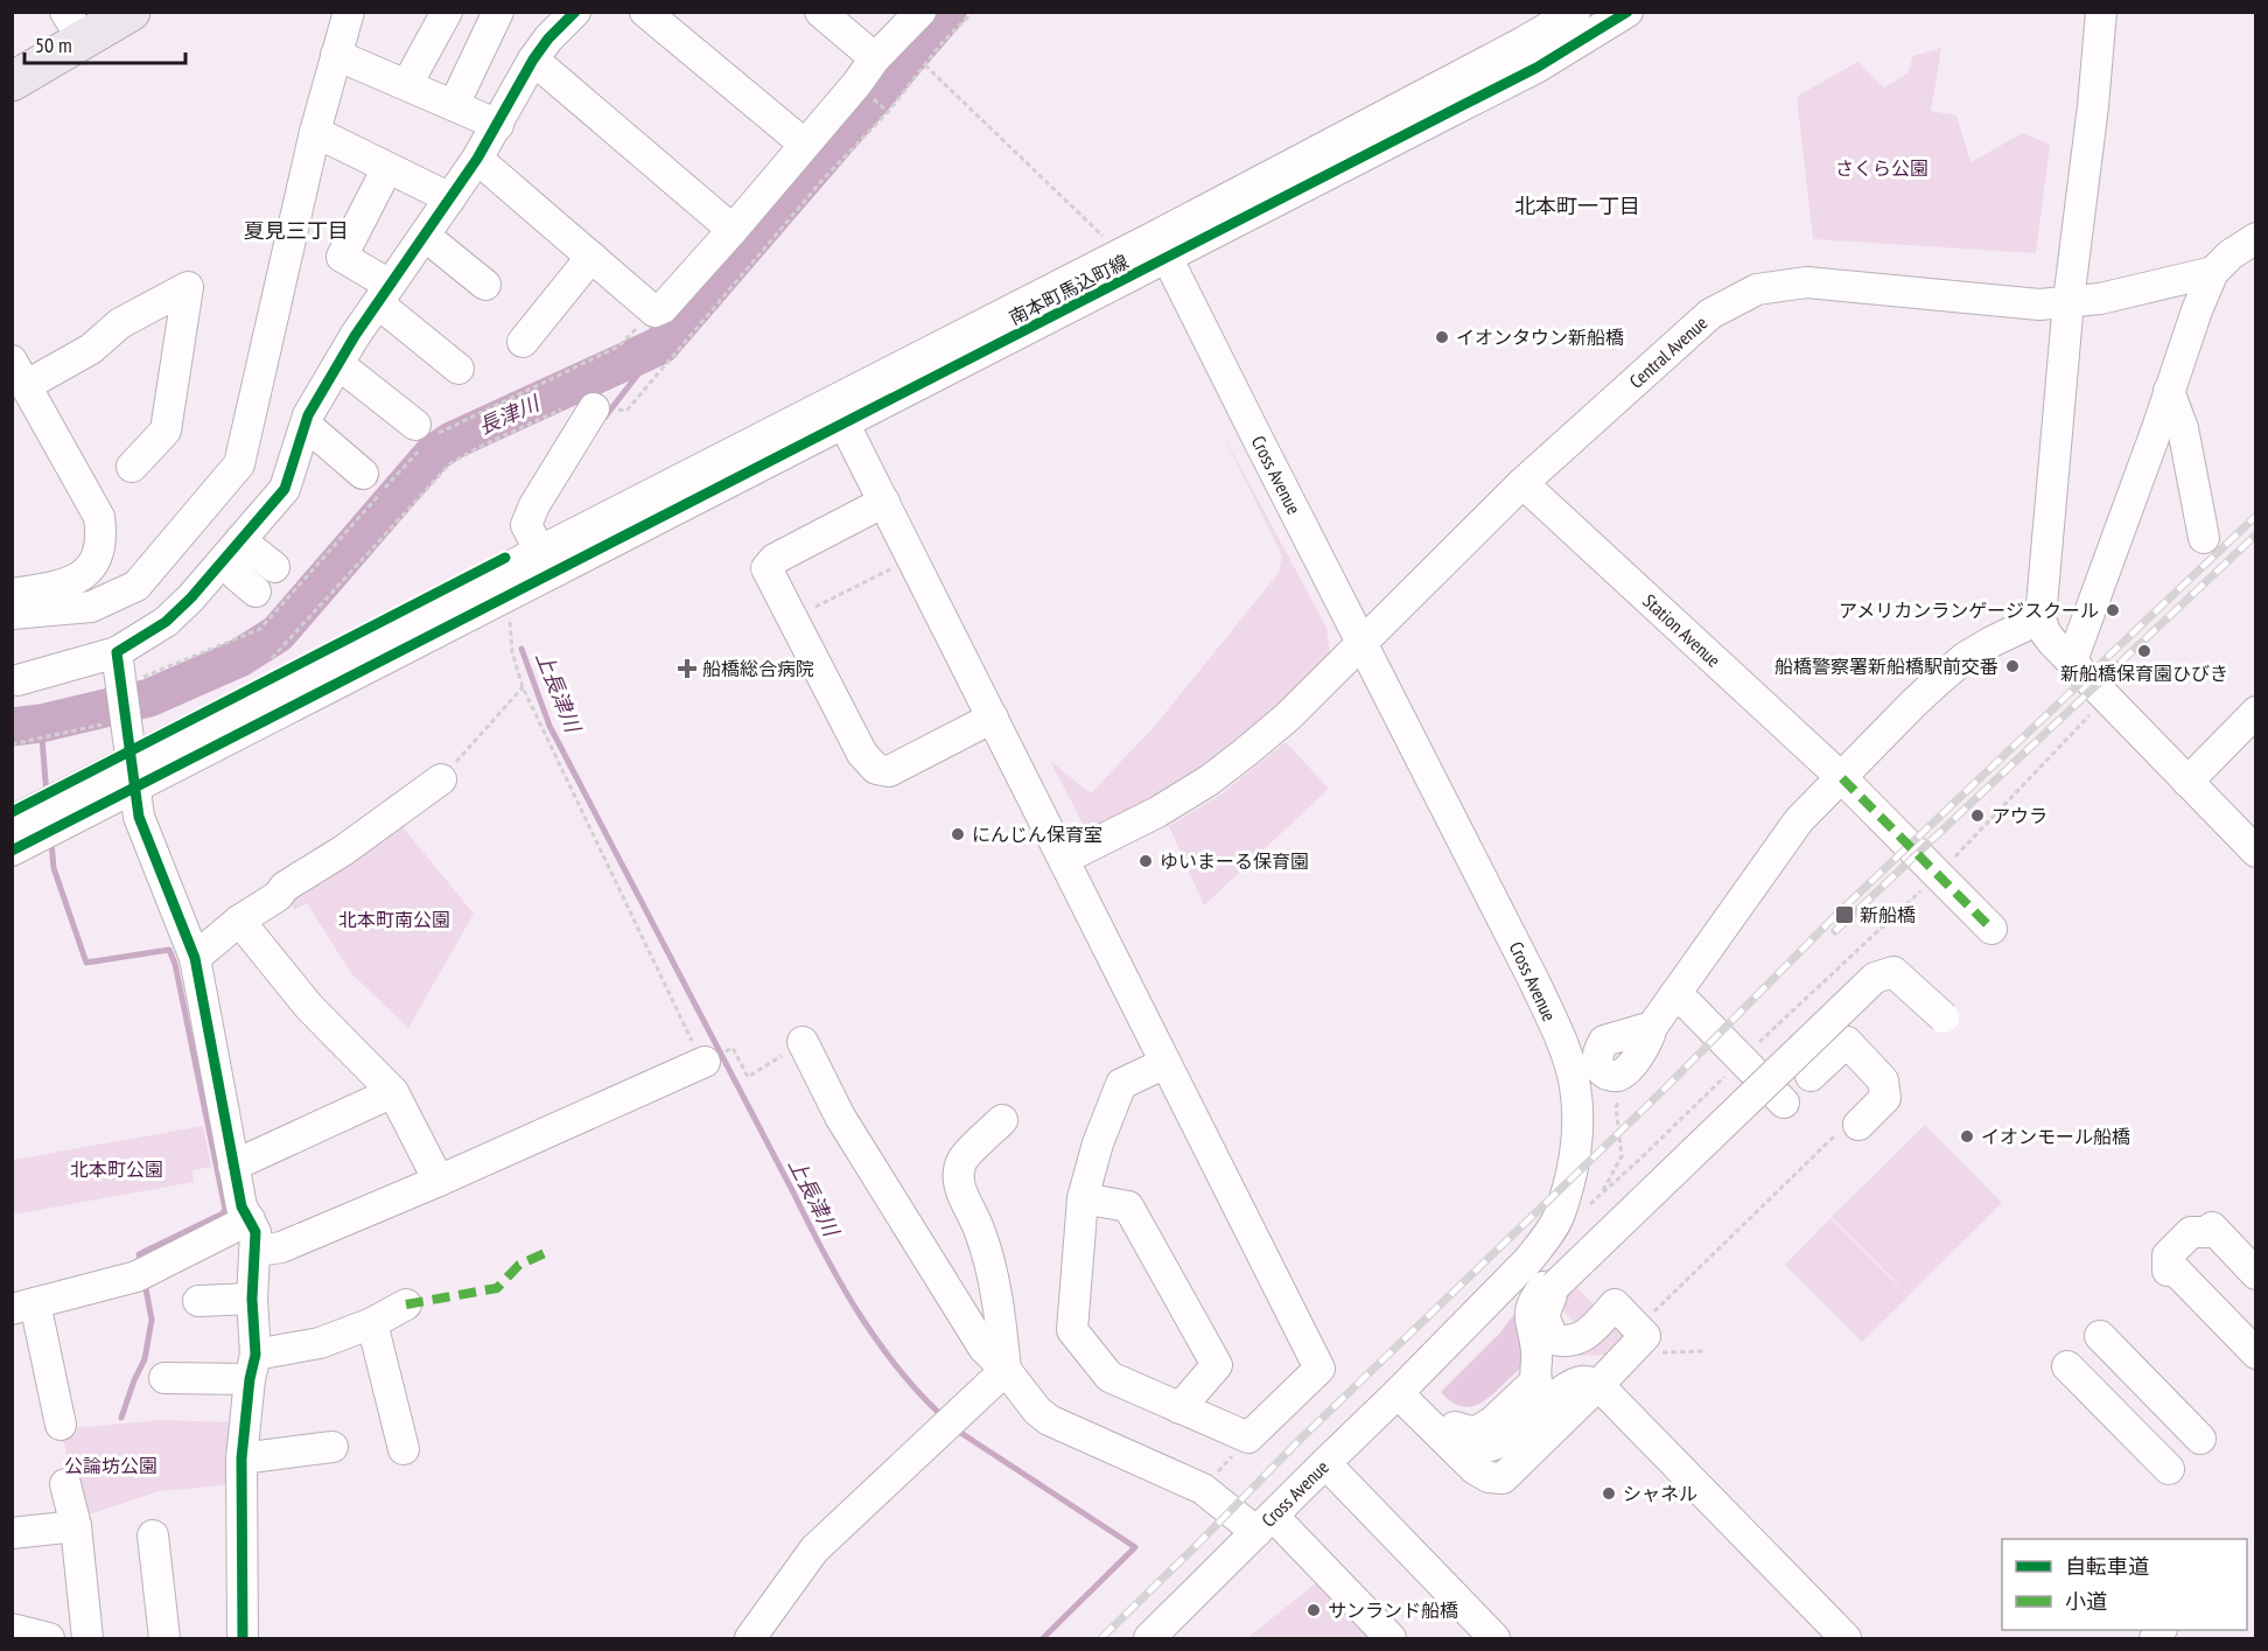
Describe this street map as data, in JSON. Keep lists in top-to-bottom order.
{
  "streets": {
    "street": [
      "南本町馬込町線",
      "Central Avenue",
      "Cross Avenue",
      "Station Avenue"
    ]
  },
  "crossings": [
    ["南本町馬込町線", "Cross Avenue"],
    ["Central Avenue", "Cross Avenue"],
    ["Central Avenue", "Station Avenue"]
  ],
  "districts": ["北本町一丁目", "夏見三丁目"],
  "water": ["長津川", "上長津川"],
  "parks": [
    "さくら公園",
    "北本町南公園",
    "北本町公園",
    "公論坊公園"
  ],
  "places": {
    "other": [
      "イオンタウン新船橋",
      "アメリカンランゲージスクール",
      "新船橋保育園ひびき",
      "船橋警察署新船橋駅前交番",
      "アウラ",
      "にんじん保育室",
      "ゆいまーる保育園",
      "イオンモール船橋",
      "シャネル",
      "サンランド船橋"
    ],
    "health": ["船橋総合病院"],
    "transit": ["新船橋"]
  },
  "legend": ["自転車道", "小道"],
  "scale_bar": "50 m"
}
